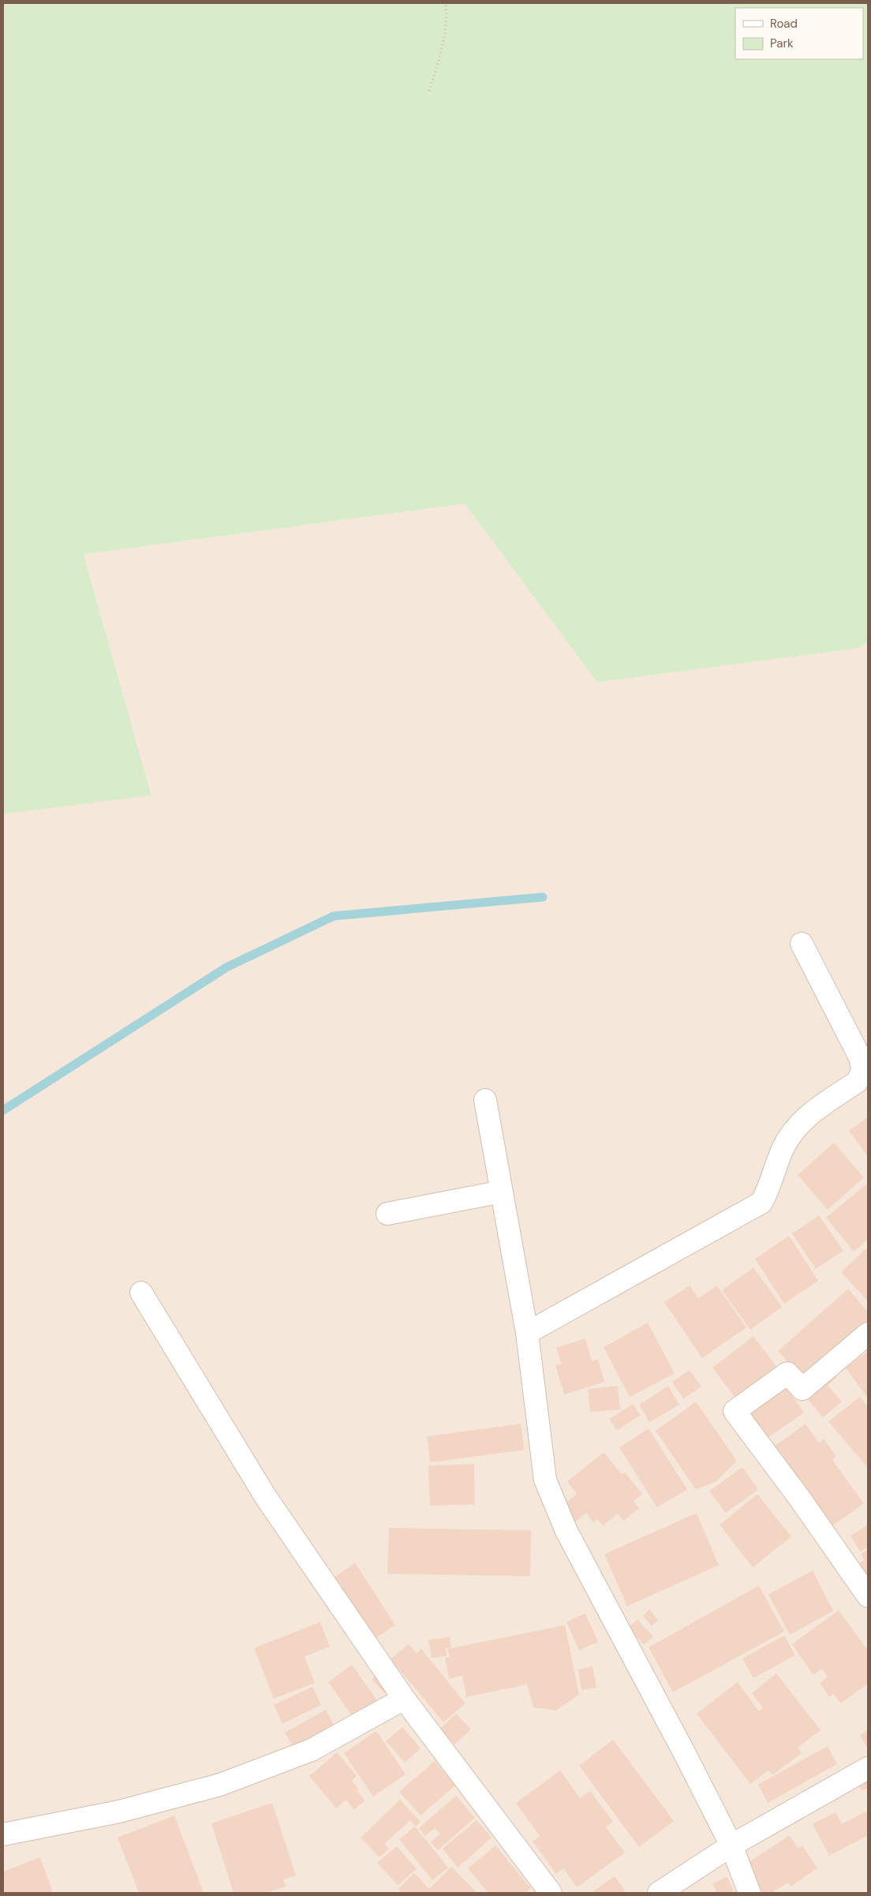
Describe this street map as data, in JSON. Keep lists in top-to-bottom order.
{
  "legend": ["Road", "Park"]
}
